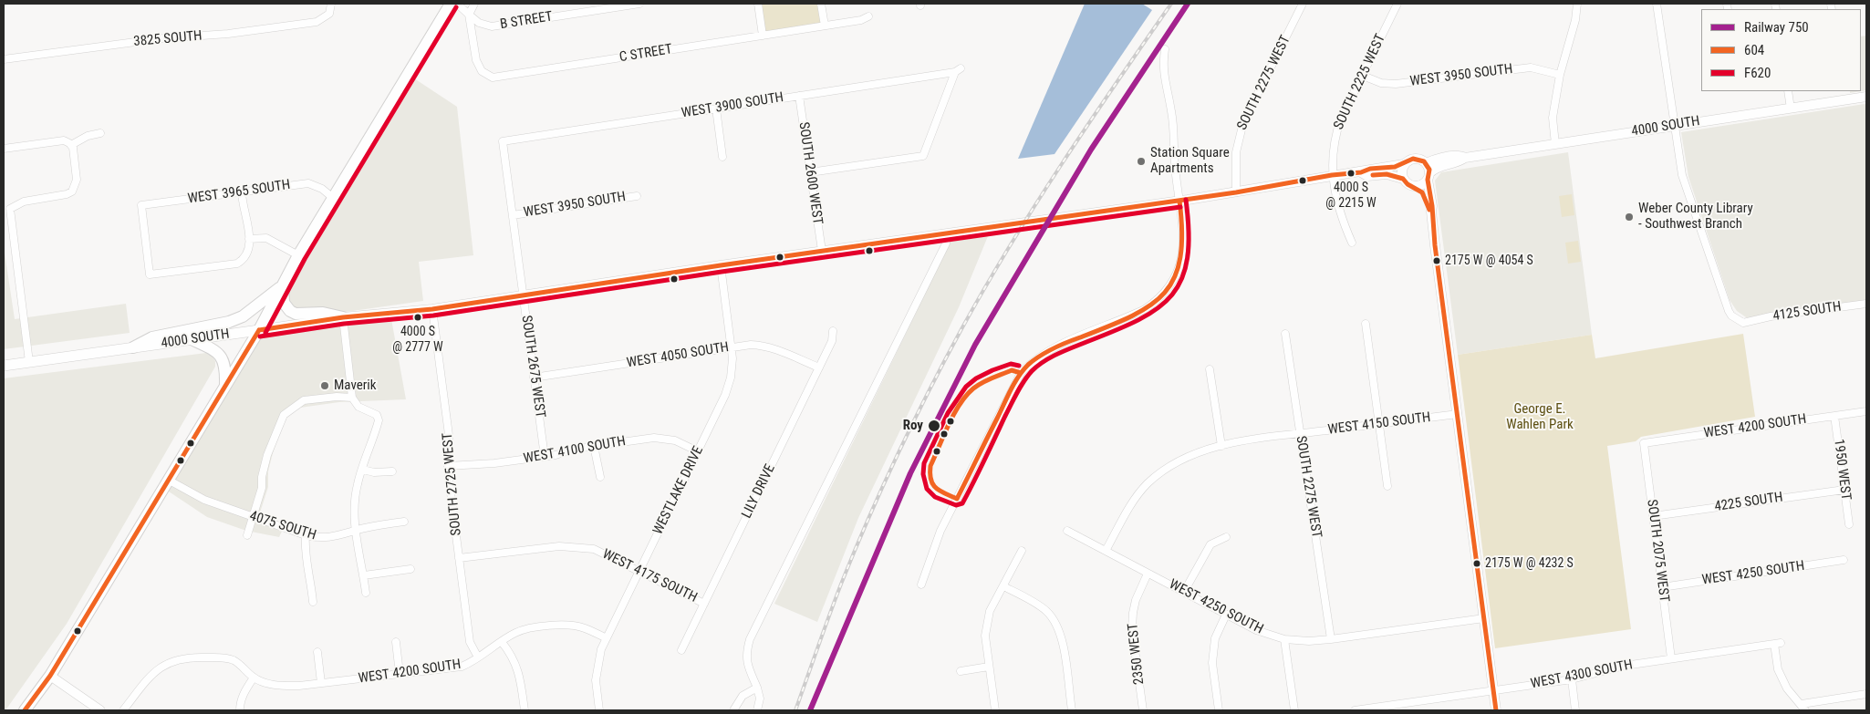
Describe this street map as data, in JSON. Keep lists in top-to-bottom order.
{
  "streets": {
    "main road": ["4000 SOUTH"],
    "street": [
      "B STREET",
      "3825 SOUTH",
      "C STREET",
      "WEST 3950 SOUTH",
      "SOUTH 2225 WEST",
      "SOUTH 2275 WEST",
      "WEST 3900 SOUTH",
      "SOUTH 2600 WEST",
      "WEST 3965 SOUTH",
      "4125 SOUTH",
      "WEST 4050 SOUTH",
      "SOUTH 2675 WEST",
      "WEST 4150 SOUTH",
      "WEST 4200 SOUTH",
      "WEST 4100 SOUTH",
      "1950 WEST",
      "SOUTH 2725 WEST",
      "WESTLAKE DRIVE",
      "LILY DRIVE",
      "4225 SOUTH",
      "4075 SOUTH",
      "SOUTH 2075 WEST",
      "WEST 4250 SOUTH",
      "WEST 4175 SOUTH",
      "2350 WEST",
      "WEST 4300 SOUTH"
    ]
  },
  "crossings": [
    ["B STREET", "C STREET"],
    ["WEST 3950 SOUTH", "SOUTH 2225 WEST"],
    ["WEST 3950 SOUTH", "SOUTH 2675 WEST"],
    ["SOUTH 2225 WEST", "4000 SOUTH"],
    ["SOUTH 2275 WEST", "4000 SOUTH"],
    ["SOUTH 2275 WEST", "WEST 4150 SOUTH"],
    ["SOUTH 2275 WEST", "WEST 4250 SOUTH"],
    ["WEST 3900 SOUTH", "SOUTH 2600 WEST"],
    ["WEST 3900 SOUTH", "SOUTH 2675 WEST"],
    ["4000 SOUTH", "SOUTH 2600 WEST"],
    ["4000 SOUTH", "4125 SOUTH"],
    ["4000 SOUTH", "SOUTH 2675 WEST"],
    ["4000 SOUTH", "SOUTH 2725 WEST"],
    ["4000 SOUTH", "WESTLAKE DRIVE"],
    ["WEST 4050 SOUTH", "SOUTH 2675 WEST"],
    ["WEST 4050 SOUTH", "WESTLAKE DRIVE"],
    ["WEST 4050 SOUTH", "LILY DRIVE"],
    ["SOUTH 2675 WEST", "WEST 4100 SOUTH"],
    ["WEST 4150 SOUTH", "WEST 4250 SOUTH"],
    ["WEST 4200 SOUTH", "1950 WEST"],
    ["WEST 4200 SOUTH", "SOUTH 2725 WEST"],
    ["WEST 4200 SOUTH", "WESTLAKE DRIVE"],
    ["WEST 4200 SOUTH", "SOUTH 2075 WEST"],
    ["WEST 4100 SOUTH", "SOUTH 2725 WEST"],
    ["WEST 4100 SOUTH", "WESTLAKE DRIVE"],
    ["1950 WEST", "4225 SOUTH"],
    ["SOUTH 2725 WEST", "WEST 4175 SOUTH"],
    ["WESTLAKE DRIVE", "WEST 4175 SOUTH"],
    ["LILY DRIVE", "WEST 4175 SOUTH"],
    ["4225 SOUTH", "SOUTH 2075 WEST"],
    ["SOUTH 2075 WEST", "WEST 4250 SOUTH"],
    ["SOUTH 2075 WEST", "WEST 4300 SOUTH"],
    ["WEST 4250 SOUTH", "2350 WEST"]
  ],
  "parks": ["George E. Wahlen Park"],
  "places": [
    "Station Square Apartments",
    "4000 S @ 2215 W",
    "Weber County Library - Southwest Branch",
    "2175 W @ 4054 S",
    "4000 S @ 2777 W",
    "Maverik",
    "Roy",
    "2175 W @ 4232 S"
  ],
  "lines": ["rail line 750", "transit line F620", "transit line 604"],
  "legend": ["Railway 750", "604", "F620"]
}
